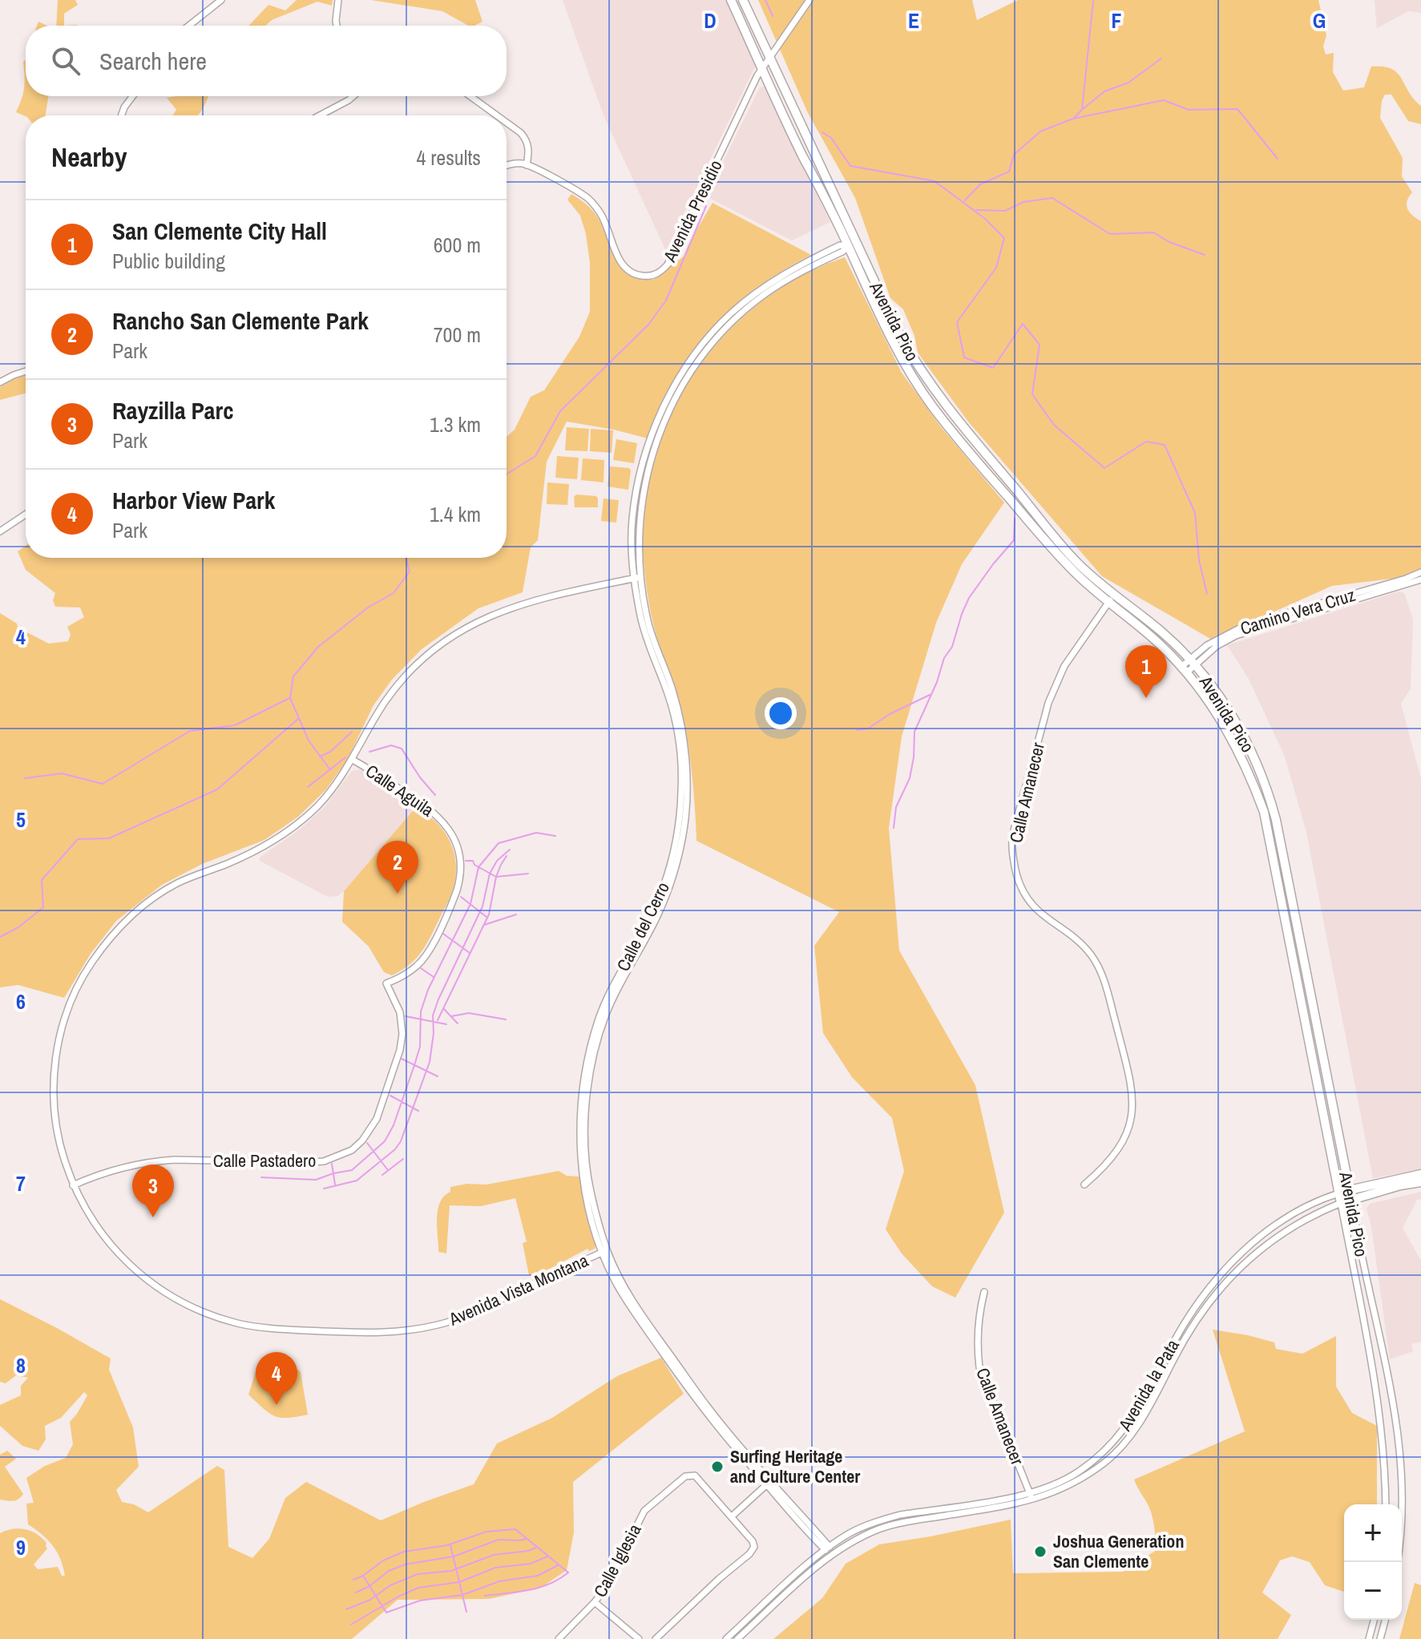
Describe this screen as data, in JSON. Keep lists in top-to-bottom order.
{
  "streets": {
    "highway": ["Avenida Pico", "Avenida la Pata"],
    "main road": [
      "Avenida Presidio",
      "Camino Vera Cruz",
      "Calle Aguila",
      "Calle Amanecer",
      "Calle del Cerro",
      "Calle Pastadero",
      "Avenida Vista Montana",
      "Calle Iglesia"
    ]
  },
  "crossings": [
    ["Avenida Presidio", "Avenida Pico"],
    ["Avenida Pico", "Camino Vera Cruz"],
    ["Avenida Pico", "Calle Amanecer"],
    ["Avenida Pico", "Calle del Cerro"],
    ["Avenida Pico", "Avenida la Pata"],
    ["Calle Aguila", "Calle Pastadero"],
    ["Calle Aguila", "Avenida Vista Montana"],
    ["Calle Amanecer", "Avenida la Pata"],
    ["Calle del Cerro", "Avenida Vista Montana"],
    ["Calle del Cerro", "Avenida la Pata"],
    ["Calle Pastadero", "Avenida Vista Montana"]
  ],
  "places": ["Surfing Heritage and Culture Center", "Joshua Generation San Clemente"],
  "page": {
    "search": "Search here",
    "heading": ["Nearby", "4 results"],
    "list": [
      {
        "mark": "1",
        "name": "San Clemente City Hall",
        "note": "Public building",
        "value": "600 m"
      },
      {
        "mark": "2",
        "name": "Rancho San Clemente Park",
        "note": "Park",
        "value": "700 m"
      },
      {
        "mark": "3",
        "name": "Rayzilla Parc",
        "note": "Park",
        "value": "1.3 km"
      },
      {
        "mark": "4",
        "name": "Harbor View Park",
        "note": "Park",
        "value": "1.4 km"
      }
    ],
    "pins": [
      "1",
      "2",
      "3",
      "4"
    ],
    "map_buttons": ["+", "−"]
  },
  "grid": {
    "columns": [
      "D",
      "E",
      "F",
      "G"
    ],
    "rows": [
      "4",
      "5",
      "6",
      "7",
      "8",
      "9"
    ]
  }
}
